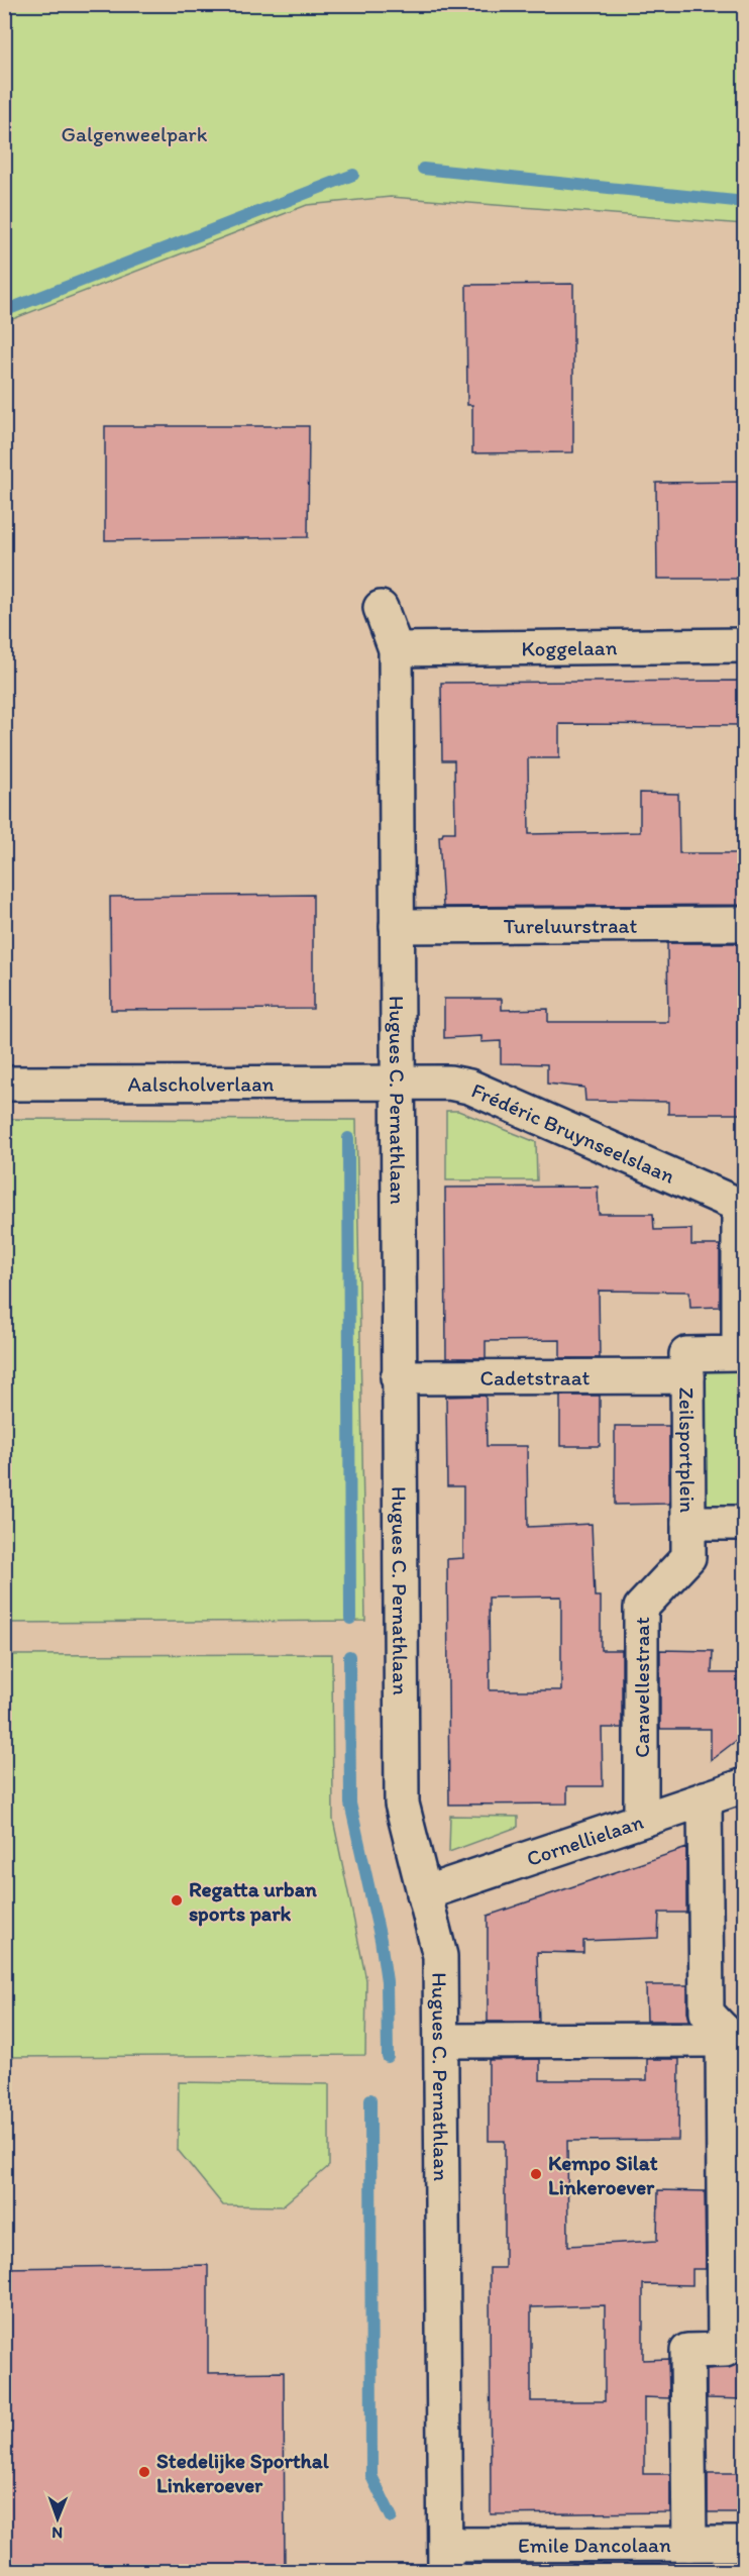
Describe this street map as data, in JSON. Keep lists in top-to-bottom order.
{
  "streets": {
    "street": [
      "Koggelaan",
      "Tureluurstraat",
      "Aalscholverlaan",
      "Hugues C. Pernathlaan",
      "Frédéric Bruynseelslaan",
      "Cadetstraat",
      "Zeilsportplein",
      "Caravellestraat",
      "Cornellielaan",
      "Emile Dancolaan"
    ]
  },
  "crossings": [
    ["Koggelaan", "Hugues C. Pernathlaan"],
    ["Tureluurstraat", "Hugues C. Pernathlaan"],
    ["Aalscholverlaan", "Hugues C. Pernathlaan"],
    ["Aalscholverlaan", "Frédéric Bruynseelslaan"],
    ["Hugues C. Pernathlaan", "Frédéric Bruynseelslaan"],
    ["Hugues C. Pernathlaan", "Cadetstraat"],
    ["Hugues C. Pernathlaan", "Cornellielaan"],
    ["Hugues C. Pernathlaan", "Emile Dancolaan"],
    ["Frédéric Bruynseelslaan", "Zeilsportplein"],
    ["Cadetstraat", "Zeilsportplein"],
    ["Zeilsportplein", "Caravellestraat"],
    ["Caravellestraat", "Cornellielaan"]
  ],
  "parks": ["Galgenweelpark"],
  "places": ["Regatta urban sports park", "Kempo Silat Linkeroever", "Stedelijke Sporthal Linkeroever"],
  "north": "bottom"
}
